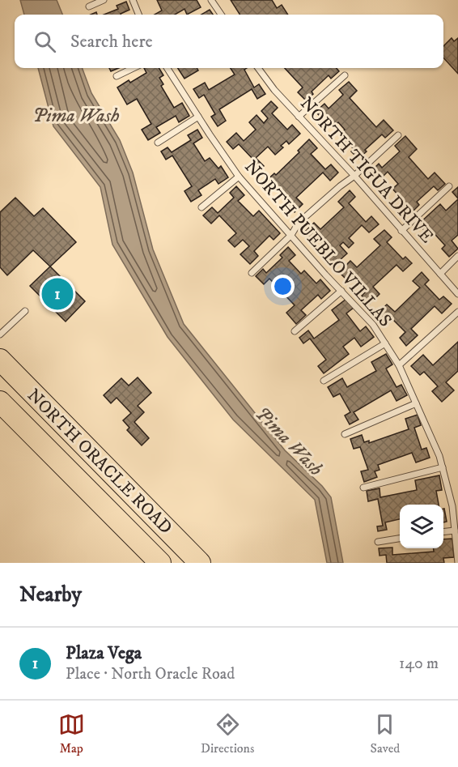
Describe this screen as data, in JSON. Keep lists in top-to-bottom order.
{
  "streets": {
    "highway": ["NORTH ORACLE ROAD"],
    "lane": ["NORTH TIGUA DRIVE", "NORTH PUEBLO VILLAS"]
  },
  "water": ["Pima Wash"],
  "page": {
    "search": "Search here",
    "pins": "1",
    "heading": "Nearby",
    "list": [
      {
        "mark": "1",
        "name": "Plaza Vega",
        "note": "Place · North Oracle Road",
        "value": "140 m"
      }
    ],
    "nav": ["Map", "Directions", "Saved"]
  }
}
